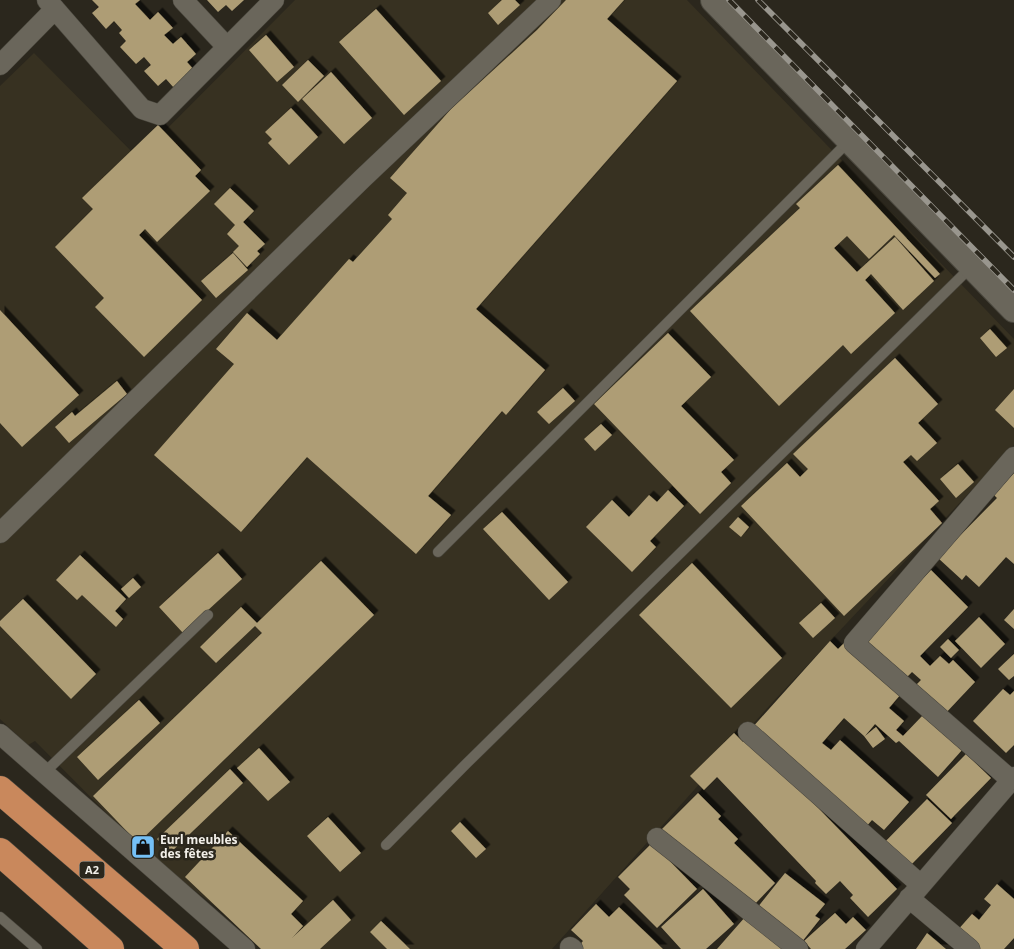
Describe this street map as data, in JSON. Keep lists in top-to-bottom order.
{
  "streets": {
    "highway": ["A2"]
  },
  "places": {
    "shop": ["Eurl meubles des fêtes"]
  }
}
